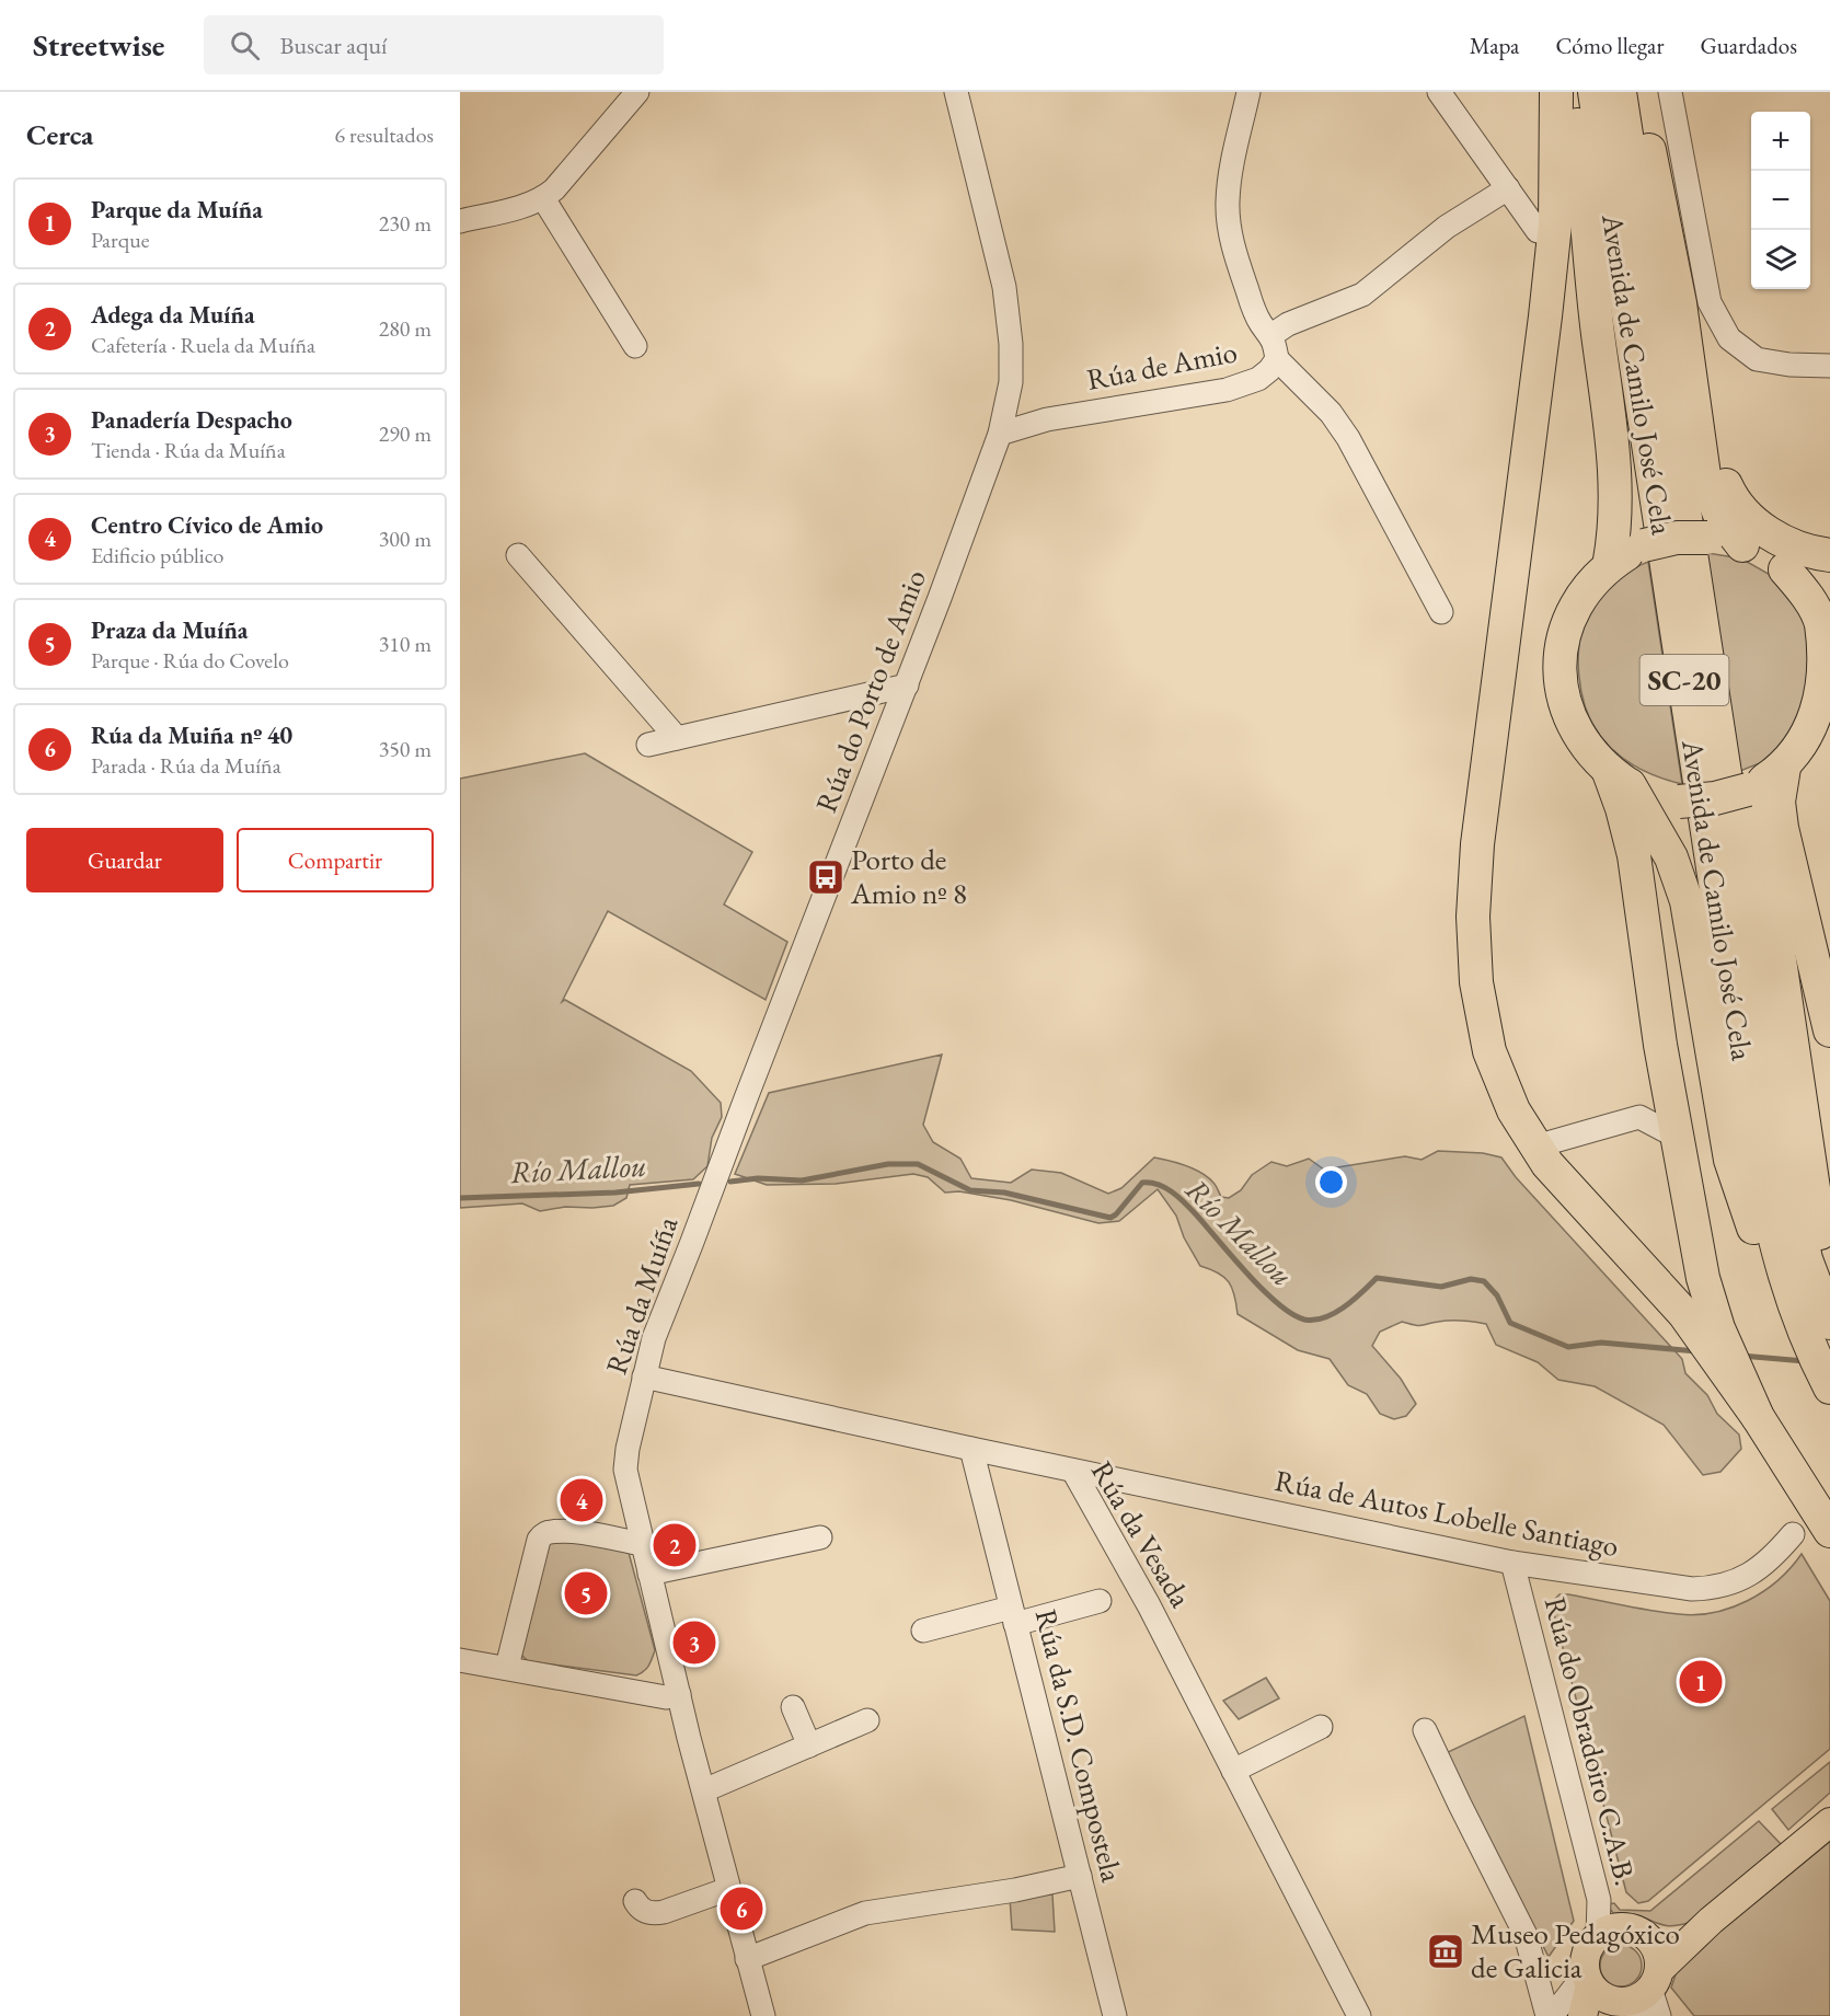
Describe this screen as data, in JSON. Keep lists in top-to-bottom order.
{
  "streets": {
    "highway": ["Avenida de Camilo José Cela", "SC-20"],
    "street": [
      "Rúa de Amio",
      "Rúa do Porto de Amio",
      "Rúa da Muíña",
      "Rúa de Autos Lobelle Santiago",
      "Rúa da Vesada",
      "Rúa do Obradoiro C.A.B.",
      "Rúa da S.D. Compostela"
    ]
  },
  "crossings": [
    ["Rúa de Amio", "Rúa do Porto de Amio"],
    ["Rúa do Porto de Amio", "Rúa da Muíña"],
    ["Rúa da Muíña", "Rúa da Vesada"],
    ["Rúa de Autos Lobelle Santiago", "Rúa da Vesada"],
    ["Rúa de Autos Lobelle Santiago", "Rúa do Obradoiro C.A.B."],
    ["Rúa da Vesada", "Rúa da S.D. Compostela"]
  ],
  "water": ["Río Mallou"],
  "places": {
    "bus stop": ["Porto de Amio nº 8"],
    "museum": ["Museo Pedagóxico de Galicia"]
  },
  "page": {
    "header": "Streetwise",
    "search": "Buscar aquí",
    "nav": ["Mapa", "Cómo llegar", "Guardados"],
    "heading": ["Cerca", "6 resultados"],
    "map_buttons": ["+", "−"],
    "list": [
      {
        "mark": "1",
        "name": "Parque da Muíña",
        "note": "Parque",
        "value": "230 m"
      },
      {
        "mark": "2",
        "name": "Adega da Muíña",
        "note": "Cafetería · Ruela da Muíña",
        "value": "280 m"
      },
      {
        "mark": "3",
        "name": "Panadería Despacho",
        "note": "Tienda · Rúa da Muíña",
        "value": "290 m"
      },
      {
        "mark": "4",
        "name": "Centro Cívico de Amio",
        "note": "Edificio público",
        "value": "300 m"
      },
      {
        "mark": "5",
        "name": "Praza da Muíña",
        "note": "Parque · Rúa do Covelo",
        "value": "310 m"
      },
      {
        "mark": "6",
        "name": "Rúa da Muiña nº 40",
        "note": "Parada · Rúa da Muíña",
        "value": "350 m"
      }
    ],
    "buttons": ["Guardar", "Compartir"],
    "pins": [
      "4",
      "2",
      "5",
      "3",
      "1",
      "6"
    ]
  }
}
